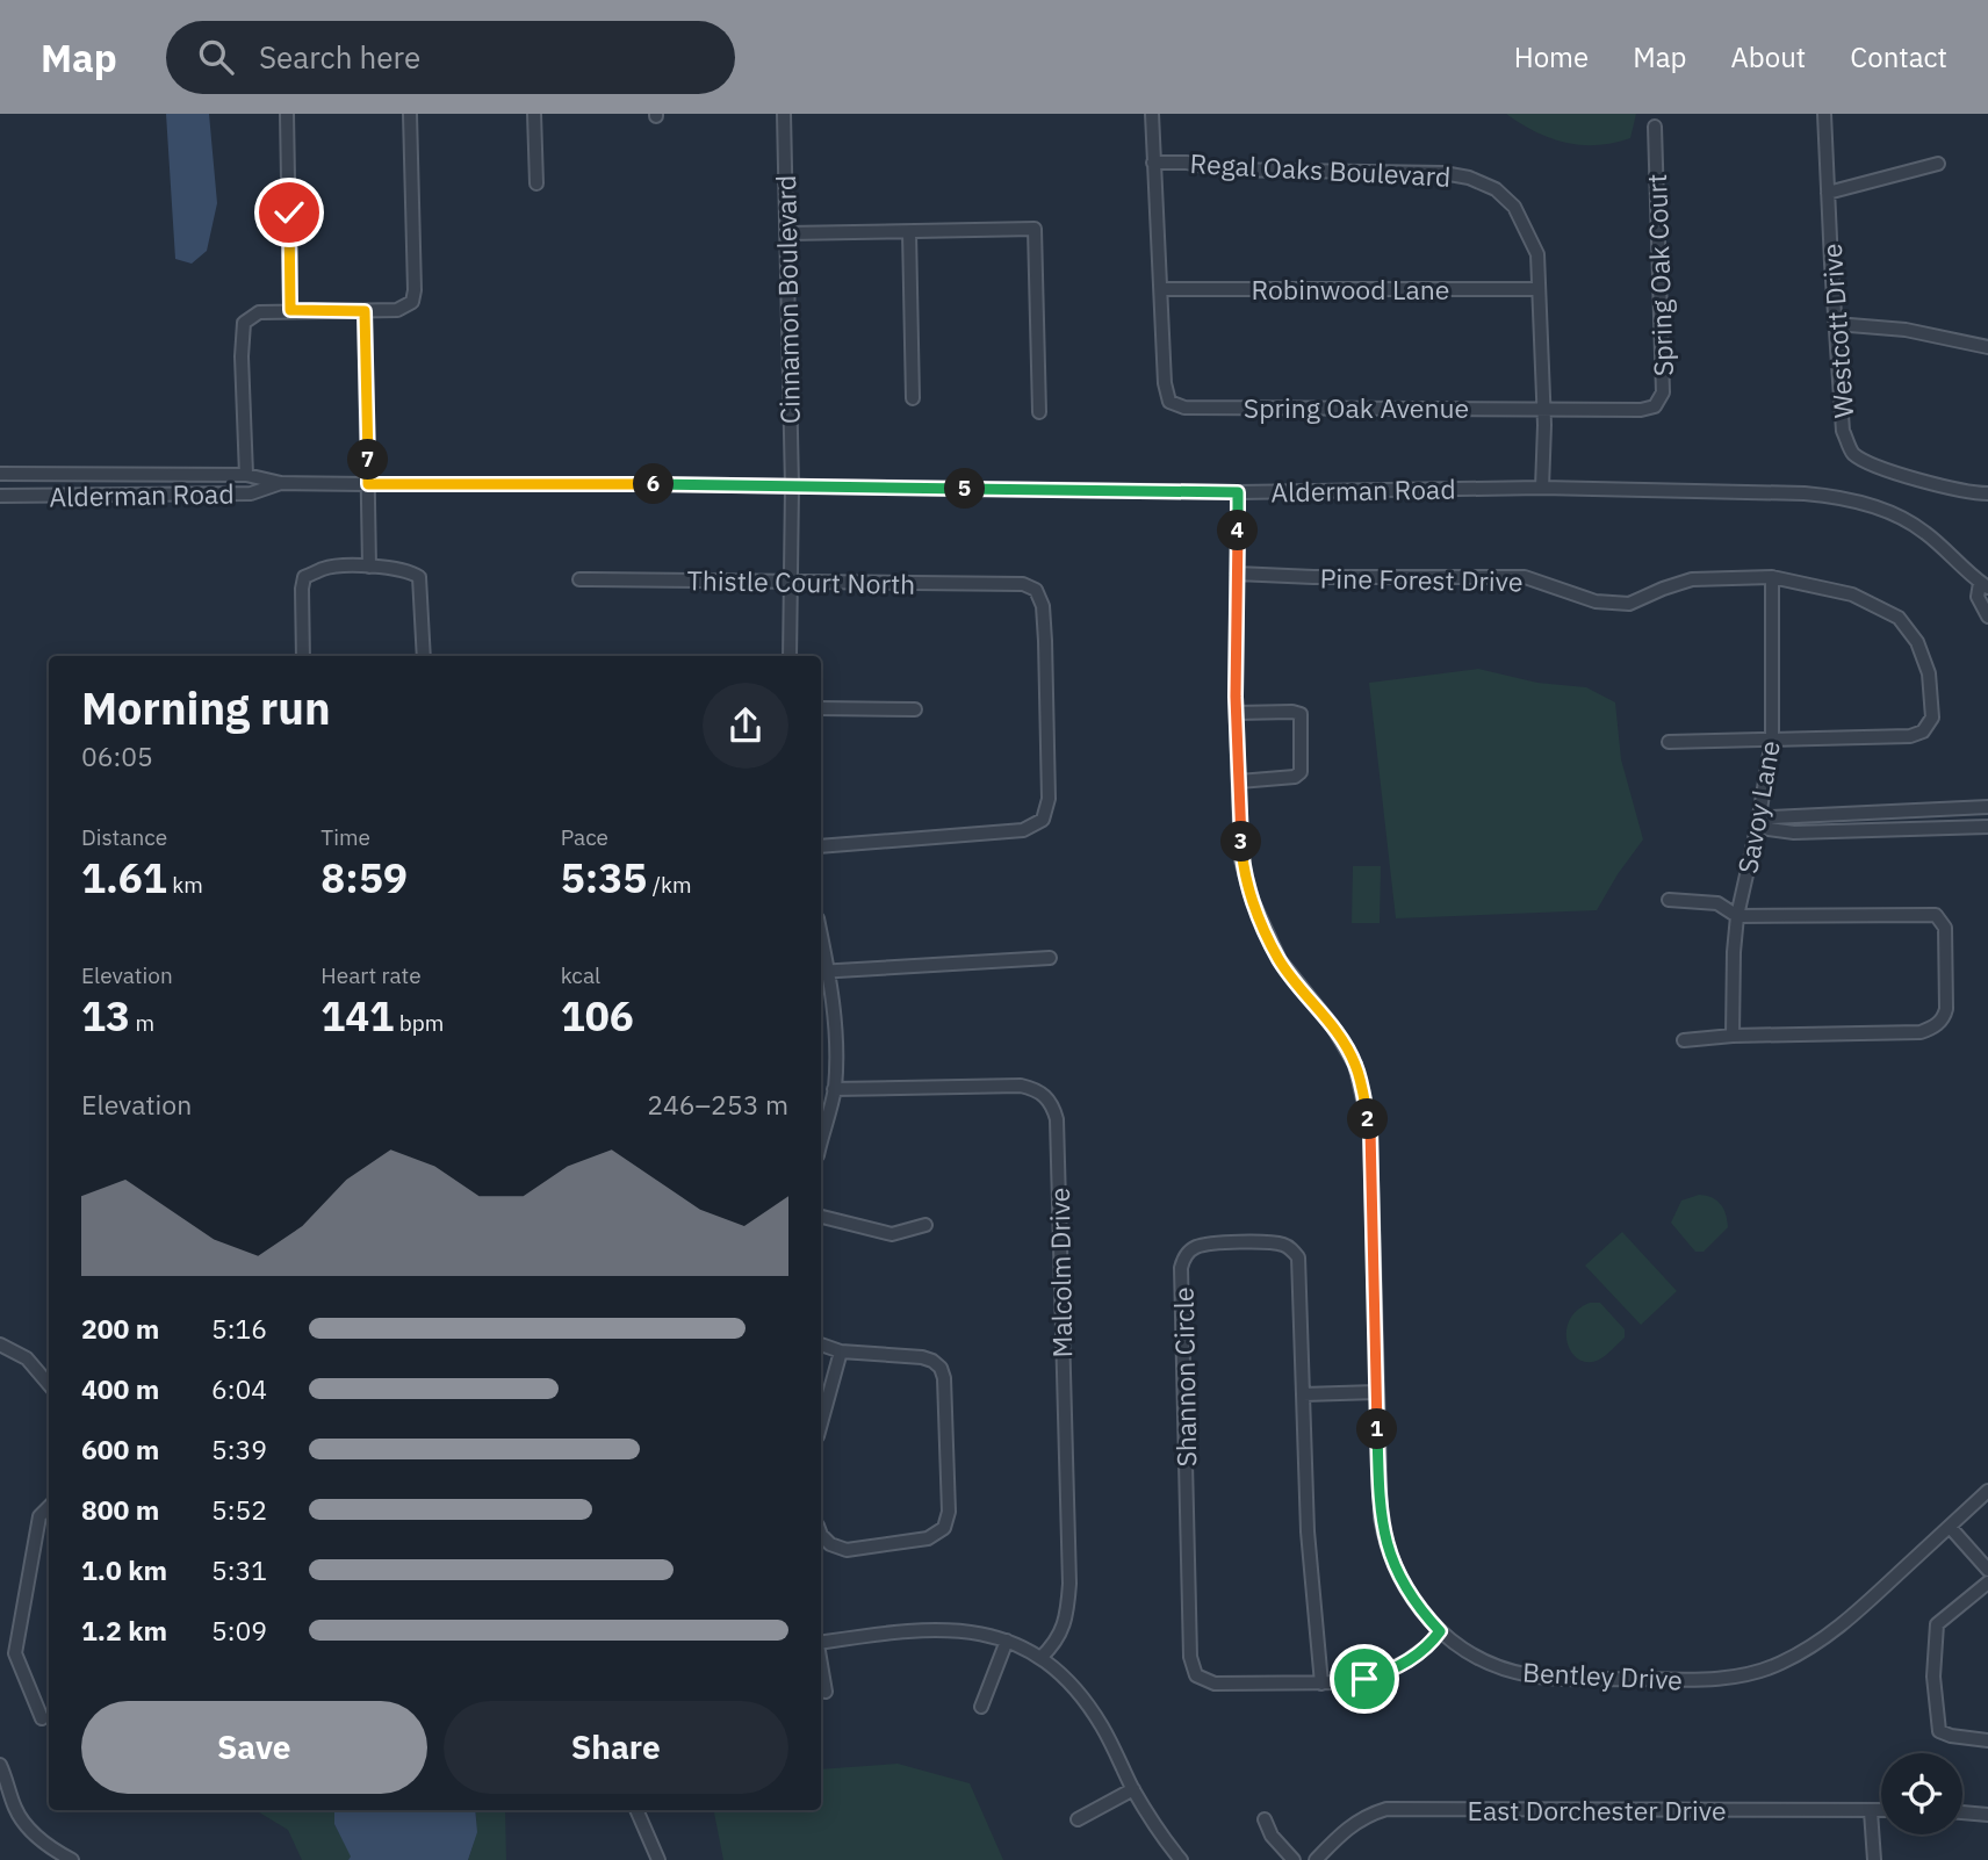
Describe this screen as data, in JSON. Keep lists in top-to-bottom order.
{
  "streets": {
    "street": [
      "Regal Oaks Boulevard",
      "Spring Oak Court",
      "Robinwood Lane",
      "Cinnamon Boulevard",
      "Westcott Drive",
      "Spring Oak Avenue",
      "Alderman Road",
      "Pine Forest Drive",
      "Thistle Court North",
      "Savoy Lane",
      "Malcolm Drive",
      "Shannon Circle",
      "Bentley Drive",
      "East Dorchester Drive"
    ]
  },
  "crossings": [
    ["Regal Oaks Boulevard", "Spring Oak Court"],
    ["Regal Oaks Boulevard", "Robinwood Lane"],
    ["Regal Oaks Boulevard", "Spring Oak Avenue"],
    ["Regal Oaks Boulevard", "Alderman Road"],
    ["Spring Oak Court", "Spring Oak Avenue"],
    ["Robinwood Lane", "Spring Oak Avenue"],
    ["Cinnamon Boulevard", "Alderman Road"],
    ["Cinnamon Boulevard", "Thistle Court North"],
    ["Alderman Road", "Bentley Drive"],
    ["Pine Forest Drive", "Savoy Lane"],
    ["Pine Forest Drive", "Bentley Drive"],
    ["Shannon Circle", "Bentley Drive"]
  ],
  "page": {
    "header": "Map",
    "search": "Search here",
    "nav": [
      "Home",
      "Map",
      "About",
      "Contact"
    ],
    "pins": [
      "7",
      "6",
      "5",
      "4",
      "3",
      "2",
      "1"
    ],
    "heading": ["Morning run", "06:05"],
    "stats": [
      ["Distance", "1.61 km"],
      ["Time", "8:59"],
      ["Pace", "5:35 /km"],
      ["Elevation", "13 m"],
      ["Heart rate", "141 bpm"],
      ["kcal", "106"]
    ],
    "chart": ["Elevation", "246–253 m"],
    "list": [
      {
        "name": "200 m",
        "note": "5:16"
      },
      {
        "name": "400 m",
        "note": "6:04"
      },
      {
        "name": "600 m",
        "note": "5:39"
      },
      {
        "name": "800 m",
        "note": "5:52"
      },
      {
        "name": "1.0 km",
        "note": "5:31"
      },
      {
        "name": "1.2 km",
        "note": "5:09"
      }
    ],
    "buttons": ["Save", "Share"]
  }
}
